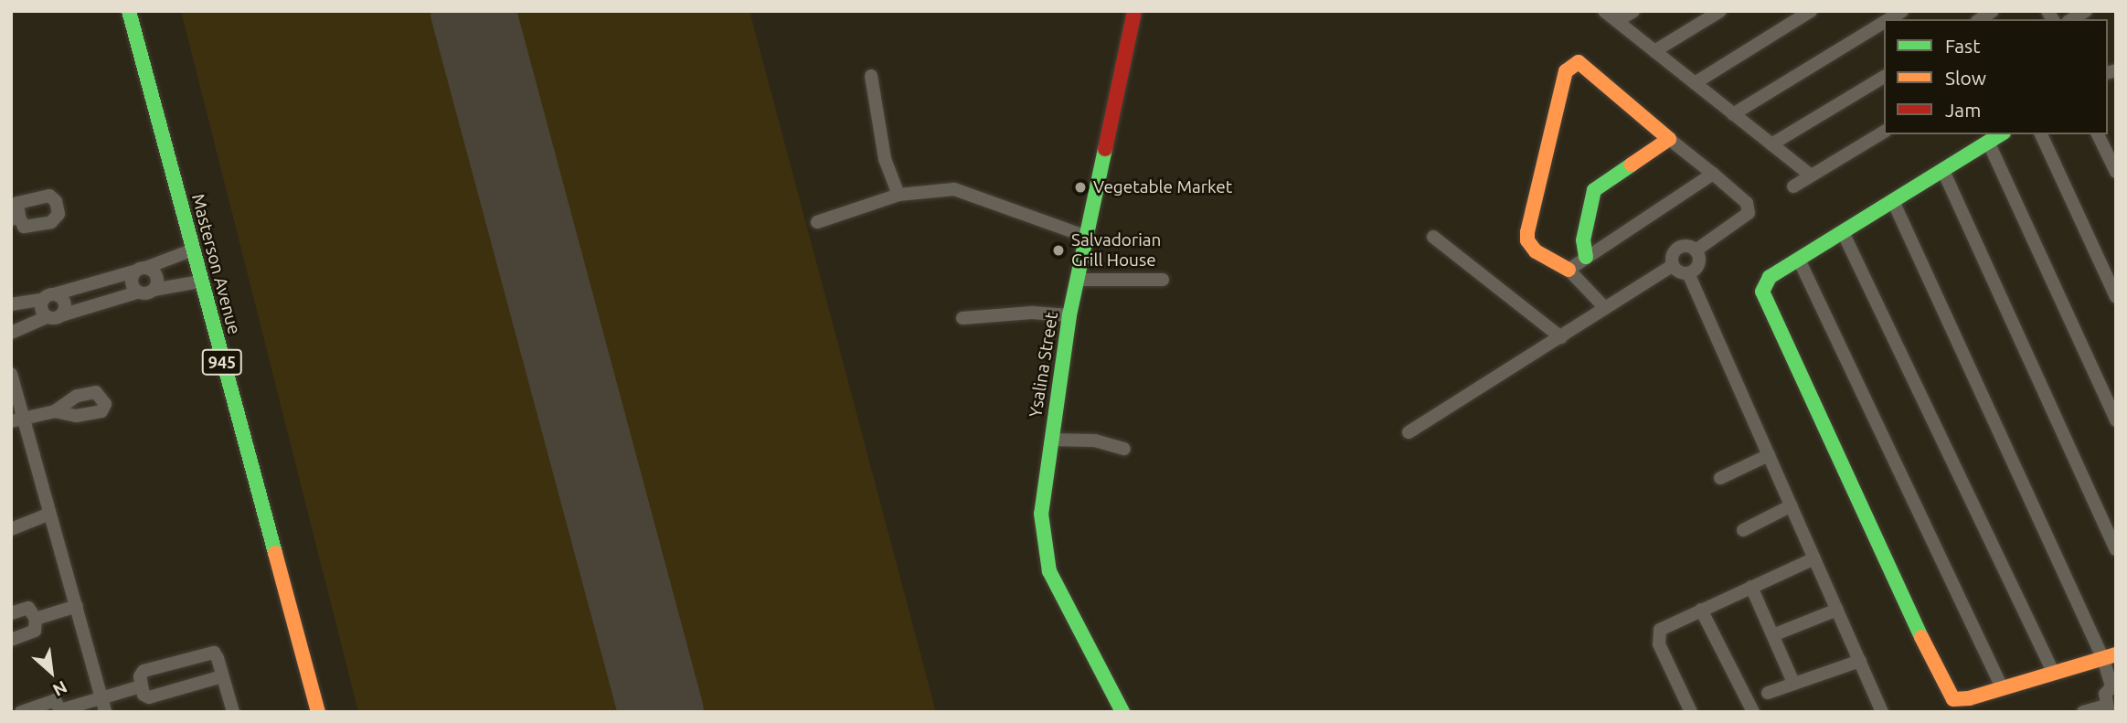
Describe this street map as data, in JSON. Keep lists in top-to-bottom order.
{
  "streets": {
    "street": ["Masterson Avenue", "945", "Ysalina Street"]
  },
  "places": ["Vegetable Market", "Salvadorian Grill House"],
  "legend": ["Fast", "Slow", "Jam"],
  "north": "bottom right"
}
